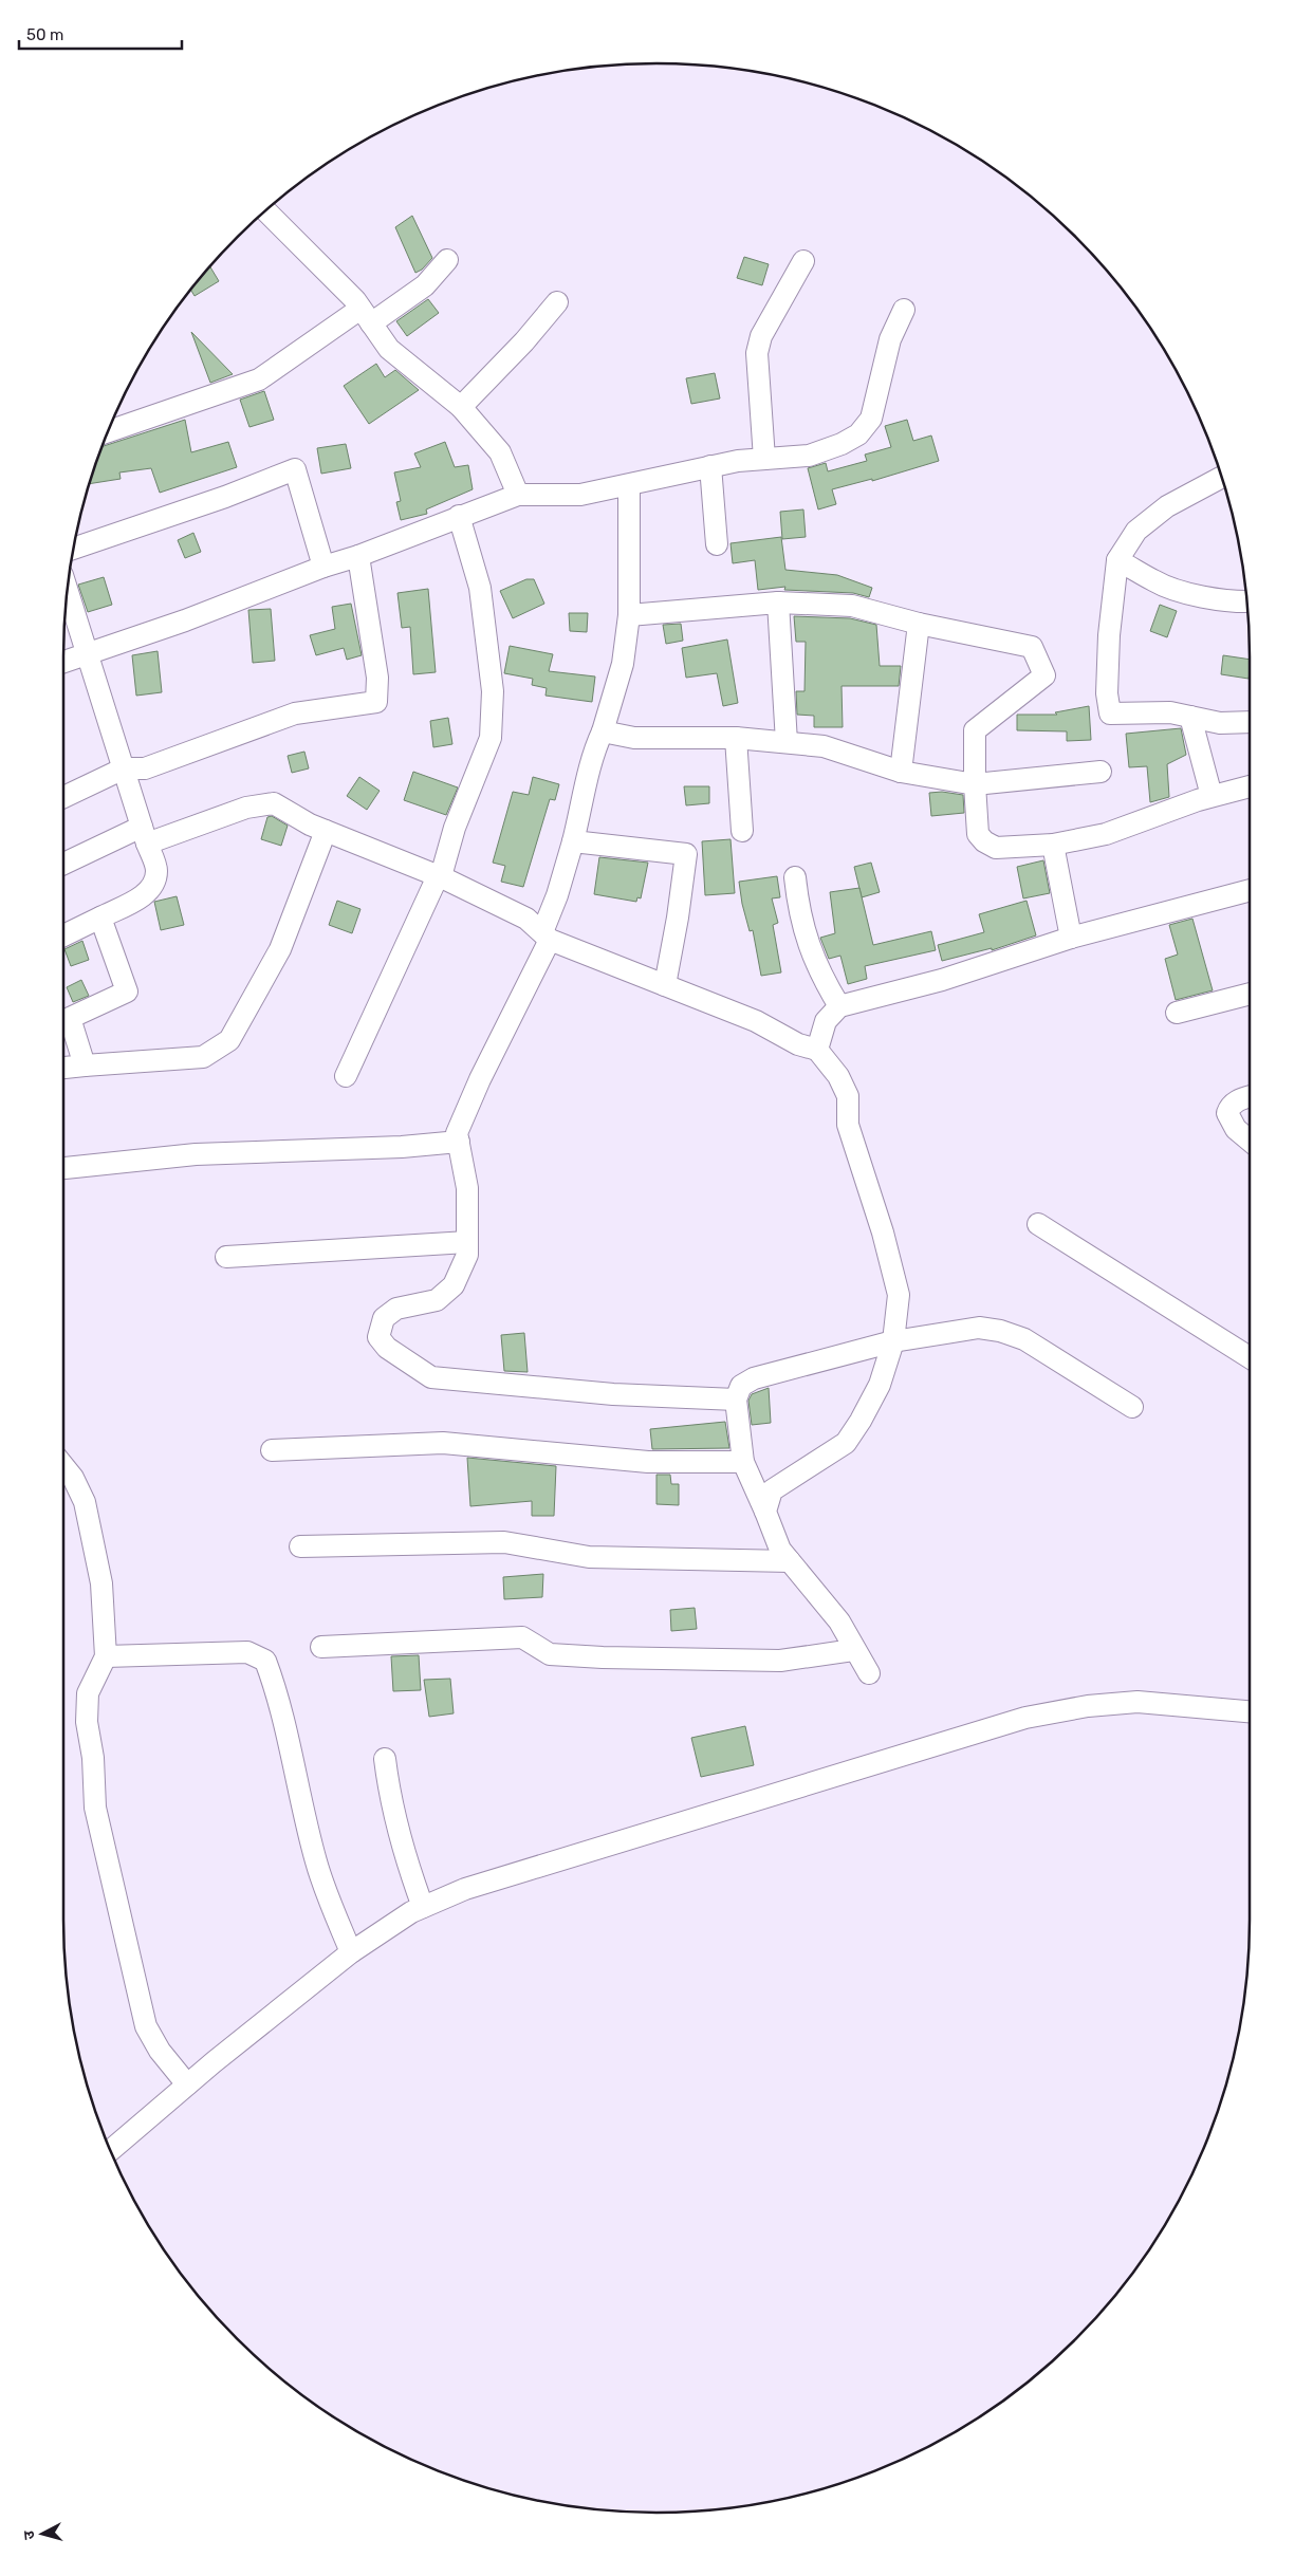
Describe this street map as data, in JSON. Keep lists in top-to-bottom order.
{
  "scale_bar": "50 m",
  "north": "left"
}
